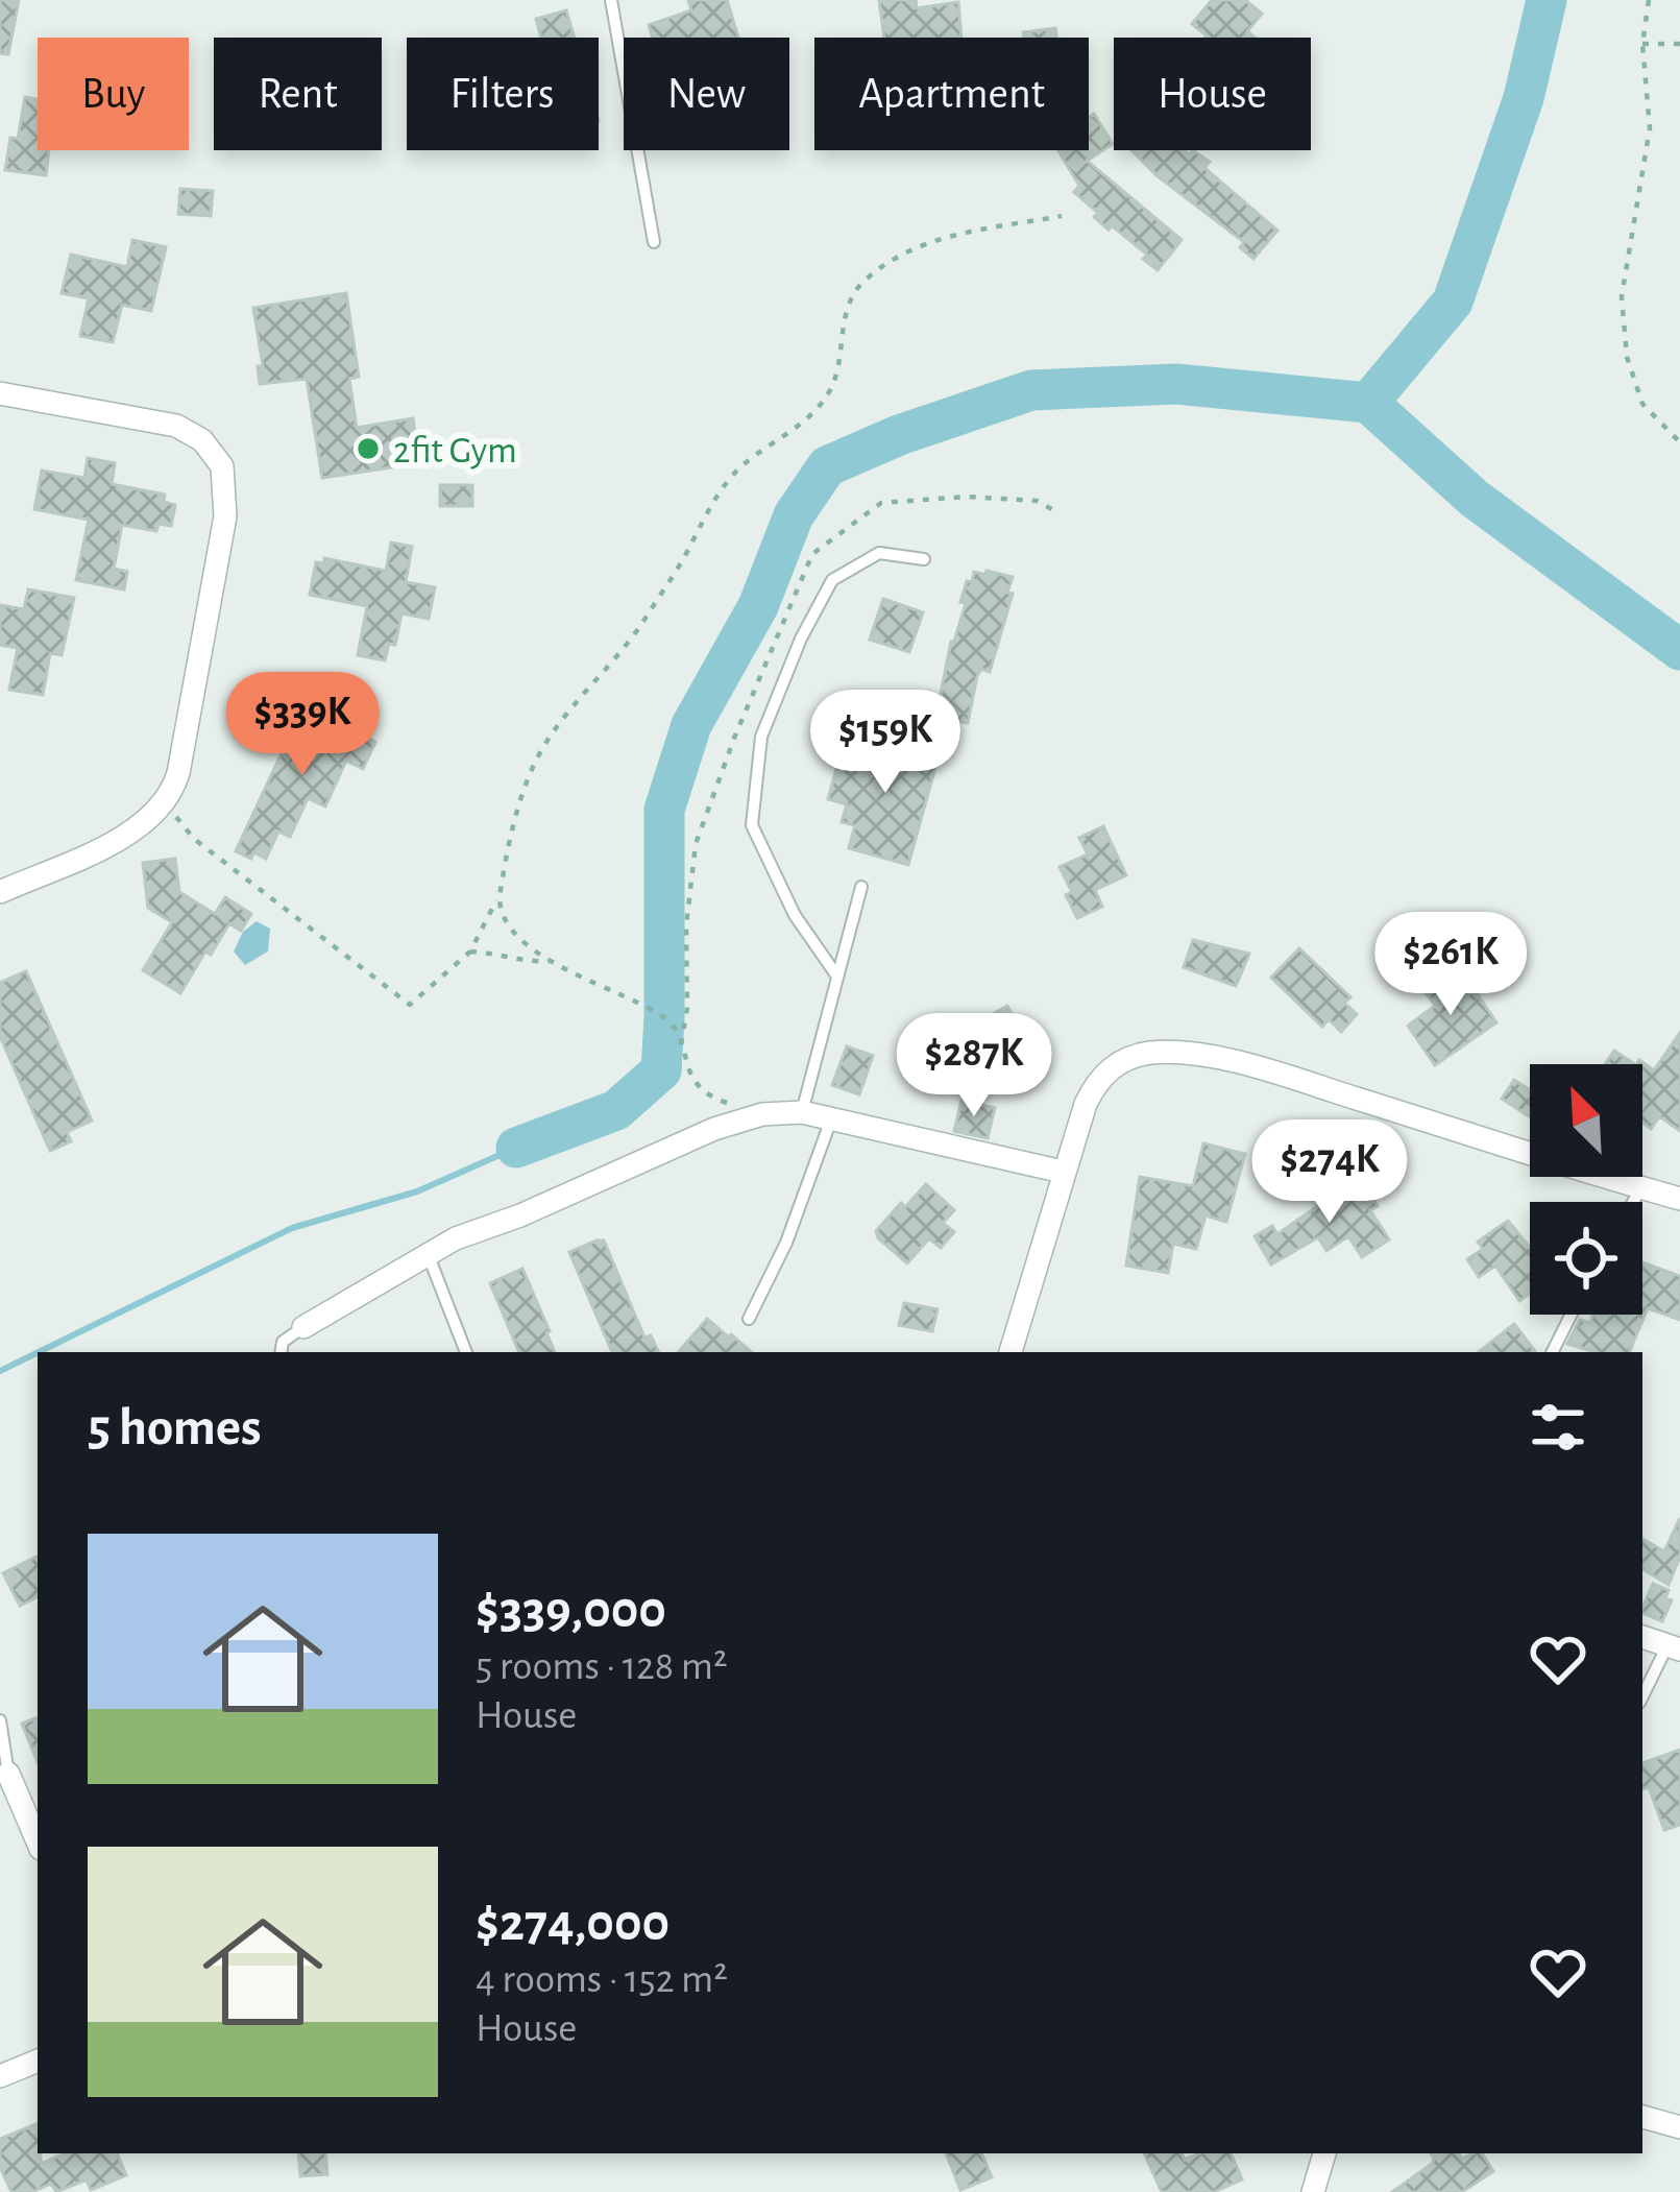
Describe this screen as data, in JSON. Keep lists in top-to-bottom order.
{
  "places": ["2fit Gym"],
  "north": "top left",
  "page": {
    "chip": [
      "Buy",
      "Rent",
      "Filters",
      "New",
      "Apartment",
      "House"
    ],
    "price": [
      "$339K",
      "$159K",
      "$261K",
      "$287K",
      "$274K"
    ],
    "heading": "5 homes",
    "list": [
      {
        "name": "$339,000",
        "note": "5 rooms · 128 m² · House"
      },
      {
        "name": "$274,000",
        "note": "4 rooms · 152 m² · House"
      }
    ]
  }
}
